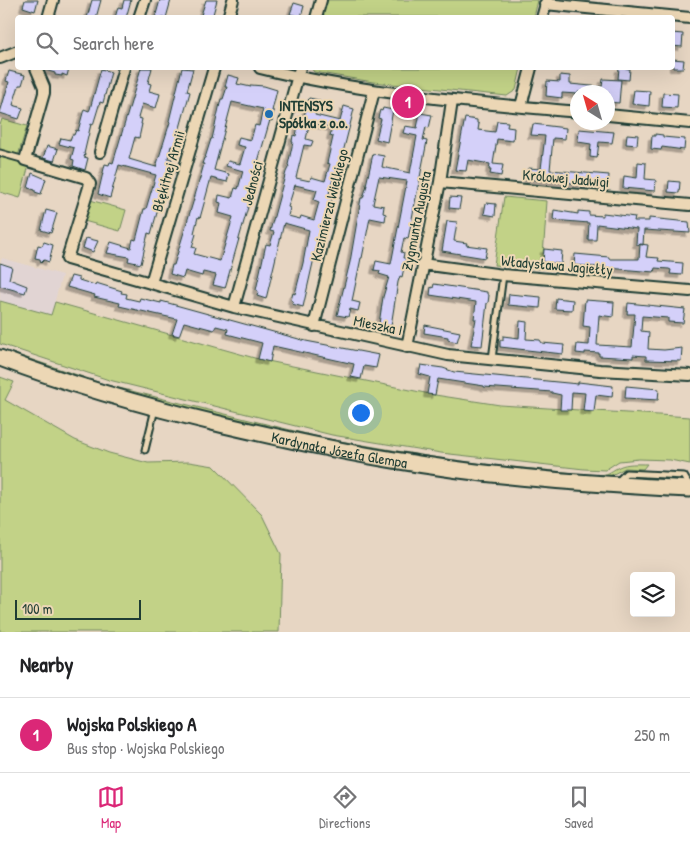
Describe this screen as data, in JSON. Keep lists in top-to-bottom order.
{
  "streets": {
    "main road": ["Kardynała Józefa Glempa"],
    "street": [
      "Błękitnej Armii",
      "Królowej Jadwigi",
      "Jedności",
      "Kazimierza Wielkiego",
      "Zygmunta Augusta",
      "Władysława Jagiełły",
      "Mieszka I"
    ]
  },
  "crossings": [
    ["Błękitnej Armii", "Mieszka I"],
    ["Królowej Jadwigi", "Zygmunta Augusta"],
    ["Jedności", "Mieszka I"],
    ["Kazimierza Wielkiego", "Mieszka I"],
    ["Zygmunta Augusta", "Władysława Jagiełły"],
    ["Zygmunta Augusta", "Mieszka I"]
  ],
  "places": ["INTENSYS Spółka z o.o."],
  "scale_bar": "100 m",
  "north": "top left",
  "page": {
    "search": "Search here",
    "pins": "1",
    "scale": "100 m",
    "heading": "Nearby",
    "list": [
      {
        "mark": "1",
        "name": "Wojska Polskiego A",
        "note": "Bus stop · Wojska Polskiego",
        "value": "250 m"
      }
    ],
    "nav": ["Map", "Directions", "Saved"]
  }
}
